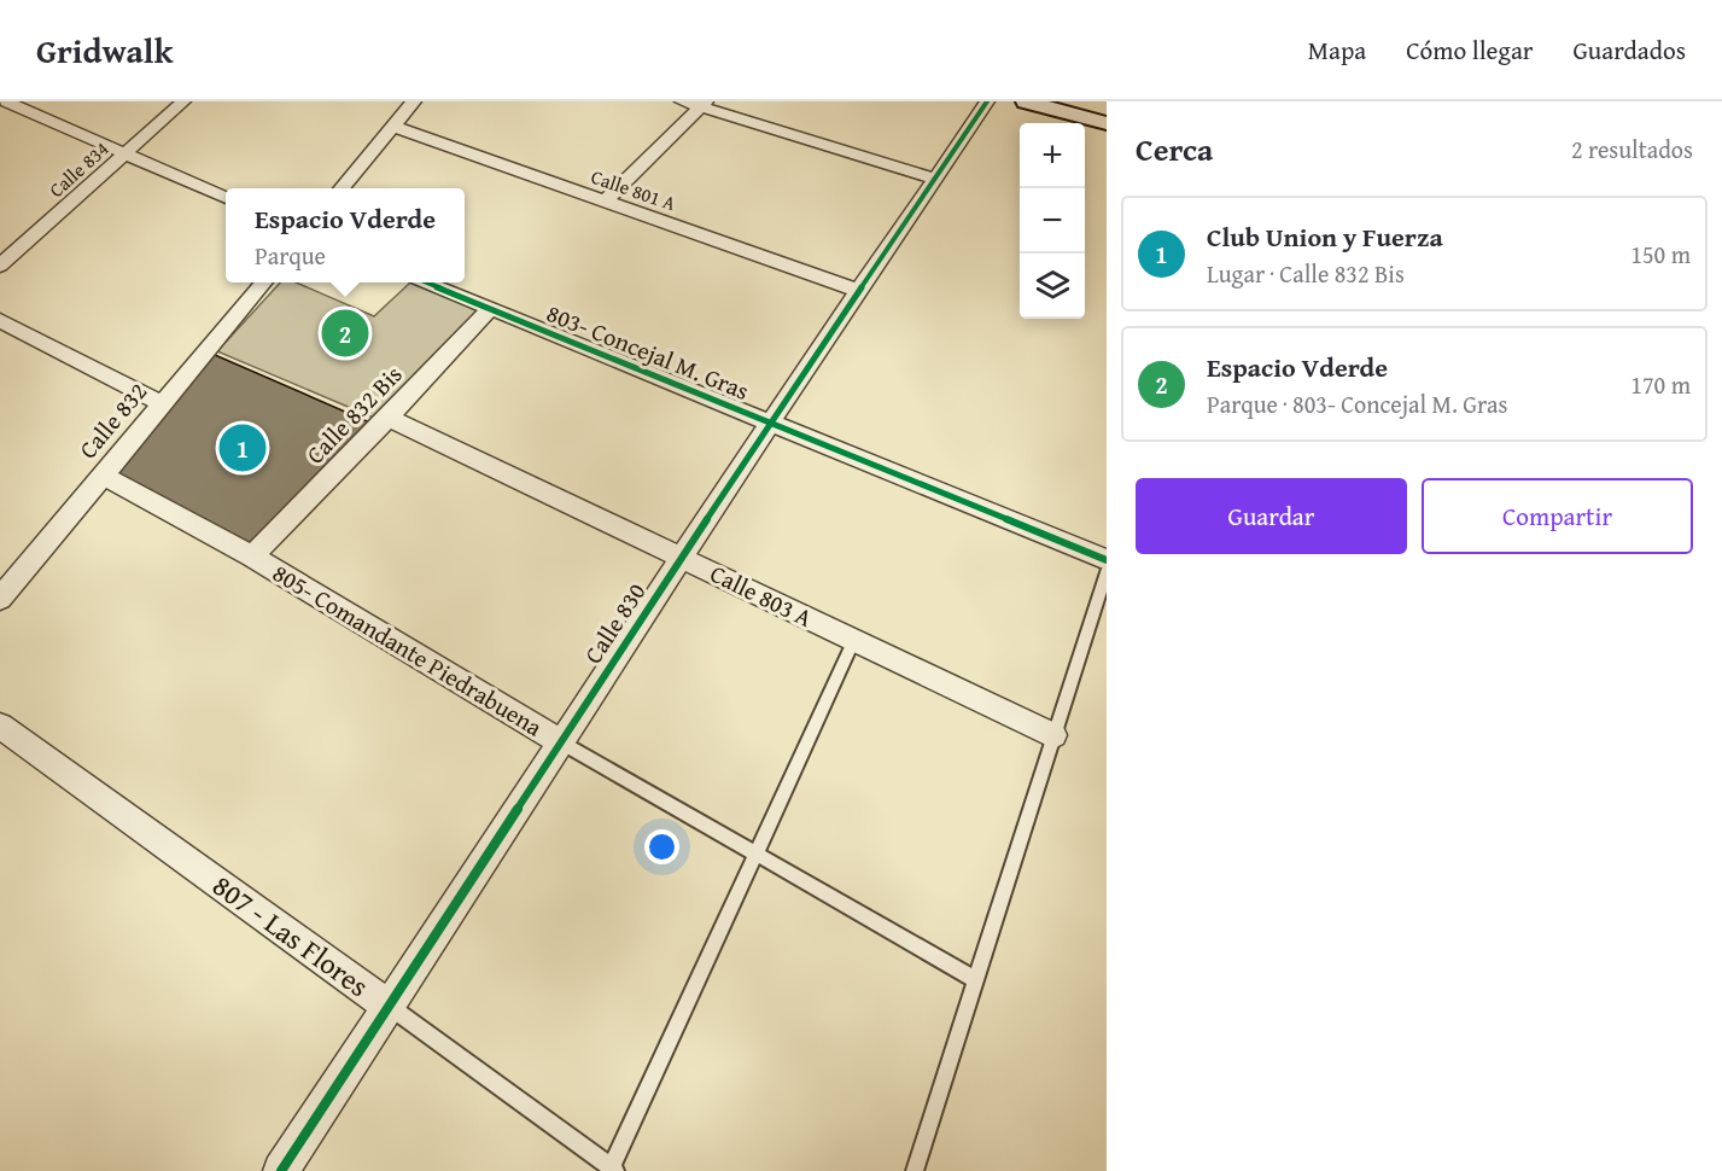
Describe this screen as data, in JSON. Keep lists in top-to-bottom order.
{
  "streets": {
    "street": [
      "Calle 834",
      "Calle 801 A",
      "803- Concejal M. Gras",
      "Calle 832 Bis",
      "Calle 832",
      "Calle 803 A",
      "Calle 830",
      "805- Comandante Piedrabuena",
      "807 - Las Flores"
    ]
  },
  "crossings": [
    ["Calle 801 A", "Calle 830"],
    ["803- Concejal M. Gras", "Calle 832 Bis"],
    ["803- Concejal M. Gras", "Calle 830"],
    ["Calle 832 Bis", "Calle 803 A"],
    ["Calle 832 Bis", "805- Comandante Piedrabuena"],
    ["Calle 832", "805- Comandante Piedrabuena"],
    ["Calle 803 A", "Calle 830"],
    ["Calle 830", "805- Comandante Piedrabuena"],
    ["Calle 830", "807 - Las Flores"]
  ],
  "page": {
    "header": "Gridwalk",
    "nav": ["Mapa", "Cómo llegar", "Guardados"],
    "heading": ["Cerca", "2 resultados"],
    "map_buttons": ["+", "−"],
    "popup": ["Espacio Vderde", "Parque"],
    "list": [
      {
        "mark": "1",
        "name": "Club Union y Fuerza",
        "note": "Lugar · Calle 832 Bis",
        "value": "150 m"
      },
      {
        "mark": "2",
        "name": "Espacio Vderde",
        "note": "Parque · 803- Concejal M. Gras",
        "value": "170 m"
      }
    ],
    "pins": ["2", "1"],
    "buttons": ["Guardar", "Compartir"]
  }
}
